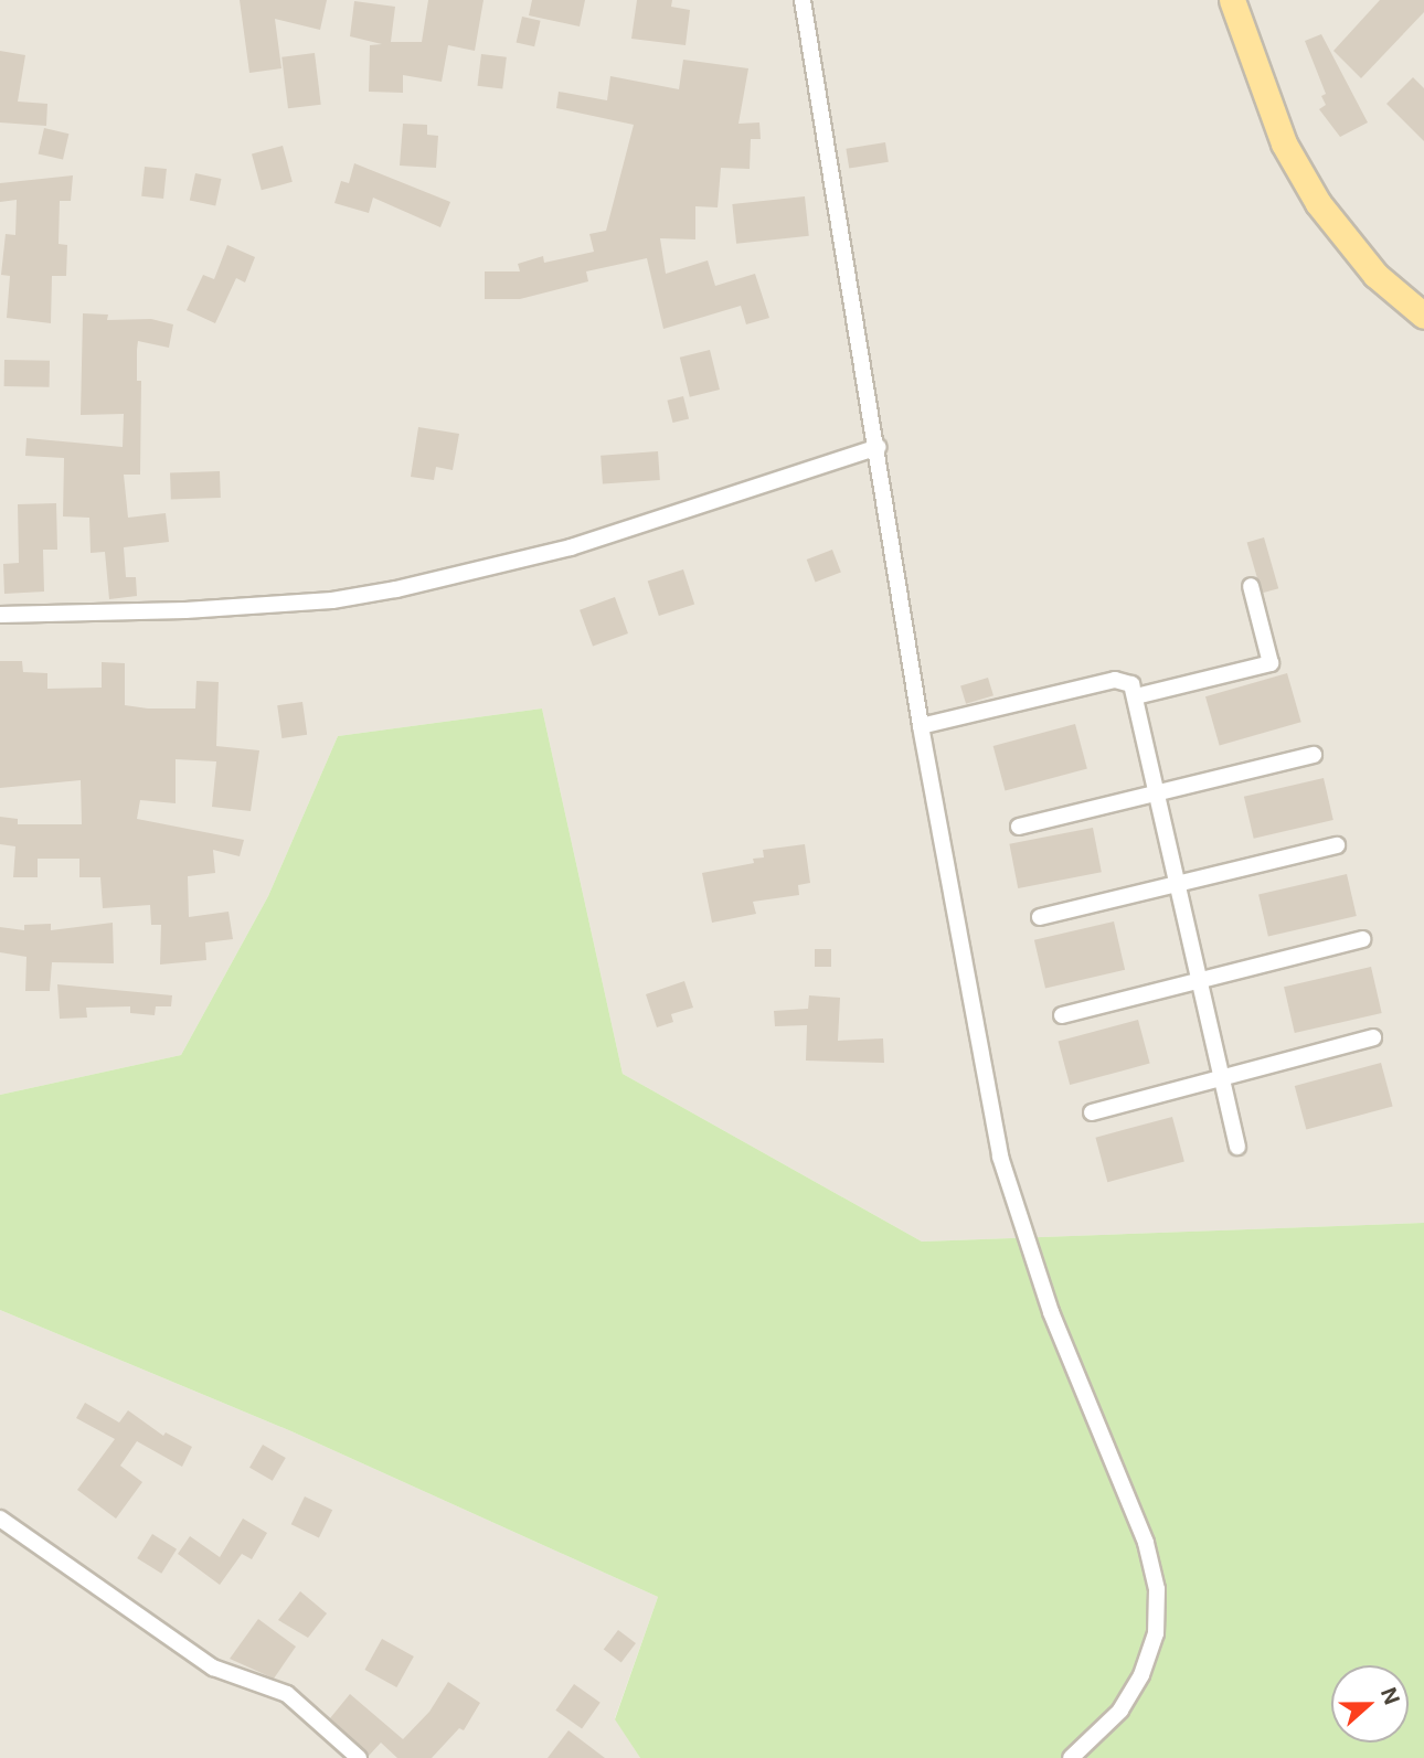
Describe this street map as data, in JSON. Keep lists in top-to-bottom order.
{
  "north": "right"
}
